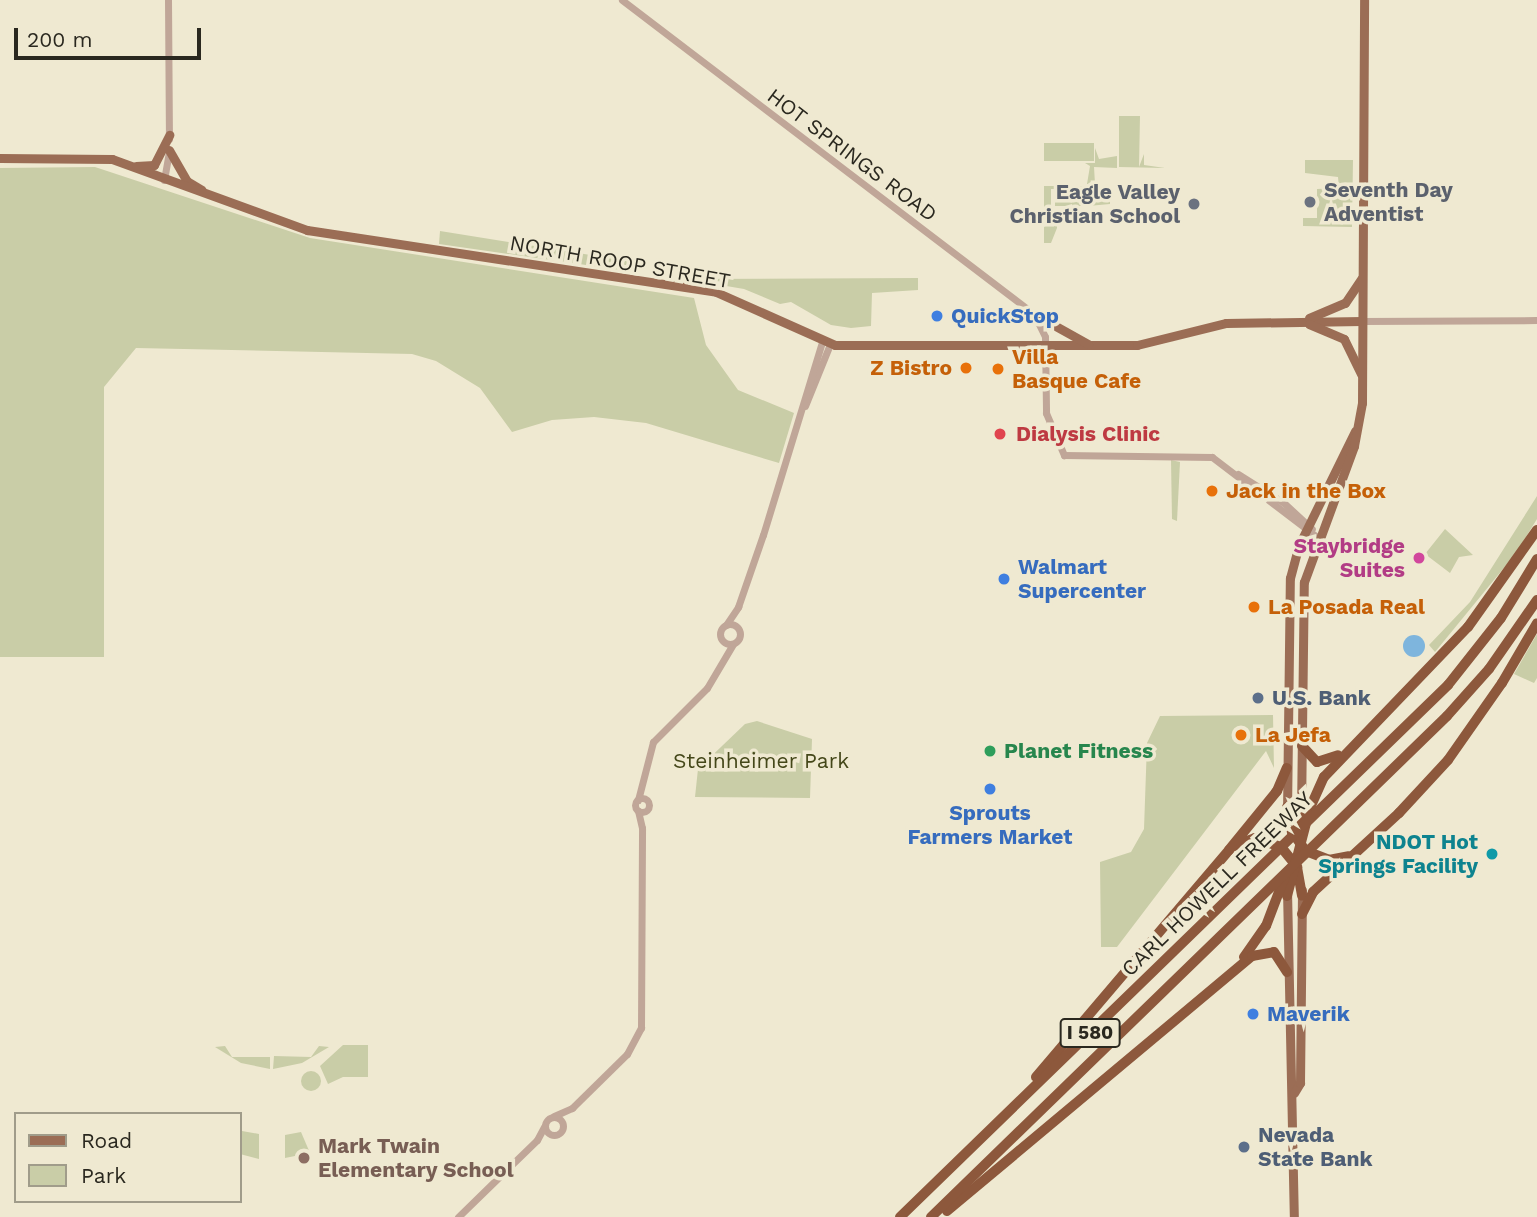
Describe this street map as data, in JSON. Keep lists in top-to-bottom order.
{
  "streets": {
    "highway": ["CARL HOWELL FREEWAY", "I 580"],
    "main road": ["NORTH ROOP STREET"],
    "street": ["HOT SPRINGS ROAD"]
  },
  "parks": ["Steinheimer Park"],
  "places": [
    "Seventh Day Adventist",
    "Eagle Valley Christian School",
    "QuickStop",
    "Z Bistro",
    "Villa Basque Cafe",
    "Dialysis Clinic",
    "Jack in the Box",
    "Staybridge Suites",
    "Walmart Supercenter",
    "La Posada Real",
    "U.S. Bank",
    "La Jefa",
    "Planet Fitness",
    "Sprouts Farmers Market",
    "NDOT Hot Springs Facility",
    "Maverik",
    "Nevada State Bank",
    "Mark Twain Elementary School"
  ],
  "legend": ["Road", "Park"],
  "scale_bar": "200 m"
}
